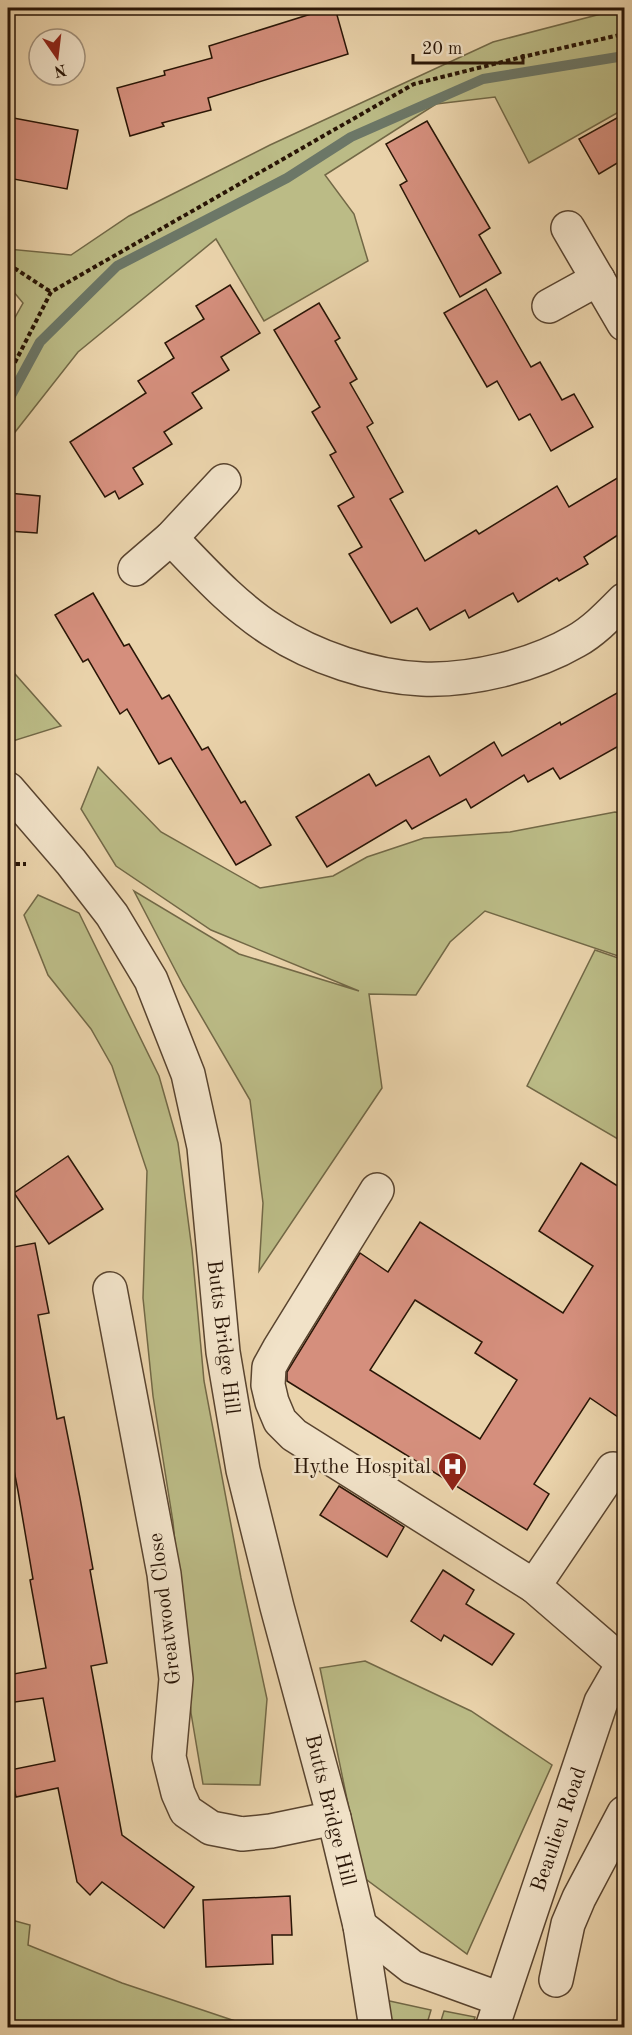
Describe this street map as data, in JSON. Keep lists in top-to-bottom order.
{
  "streets": {
    "street": ["Butts Bridge Hill", "Greatwood Close", "Beaulieu Road"]
  },
  "crossings": [
    ["Butts Bridge Hill", "Greatwood Close"]
  ],
  "places": {
    "hospital": ["Hythe Hospital"]
  },
  "scale_bar": "20 m",
  "north": "bottom"
}
